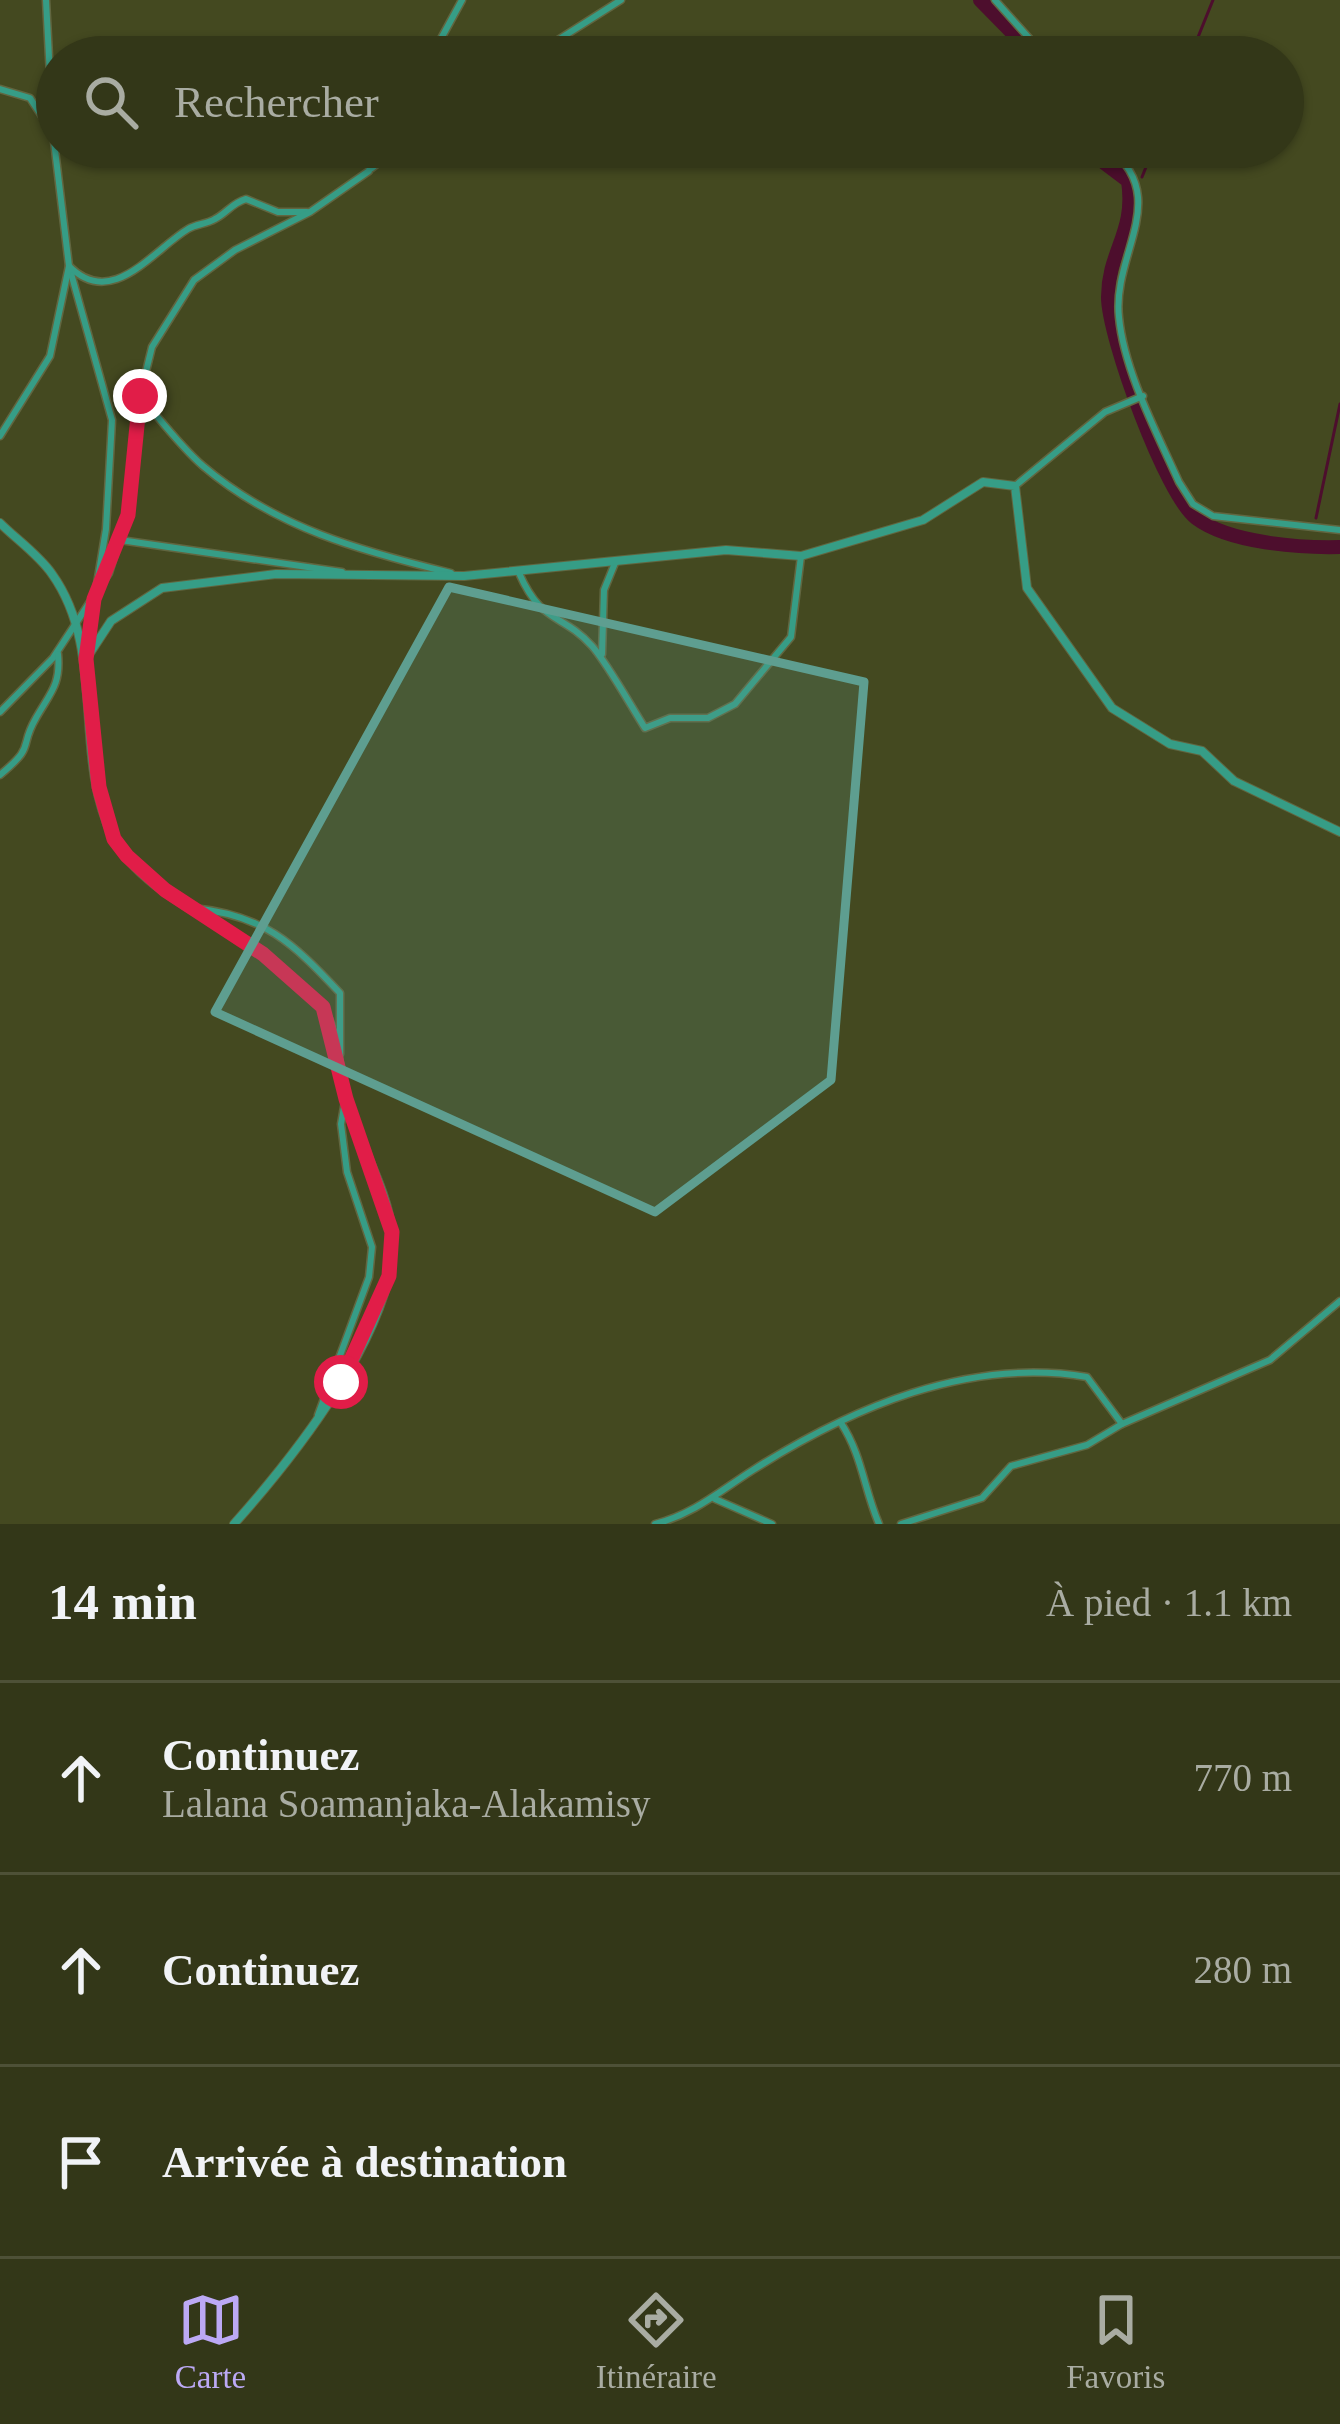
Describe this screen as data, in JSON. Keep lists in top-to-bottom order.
{
  "page": {
    "search": "Rechercher",
    "heading": ["14 min", "À pied · 1.1 km"],
    "list": [
      ["Continuez", "Lalana Soamanjaka-Alakamisy", "770 m"],
      ["Continuez", "280 m"],
      "Arrivée à destination"
    ],
    "nav": ["Carte", "Itinéraire", "Favoris"]
  }
}
